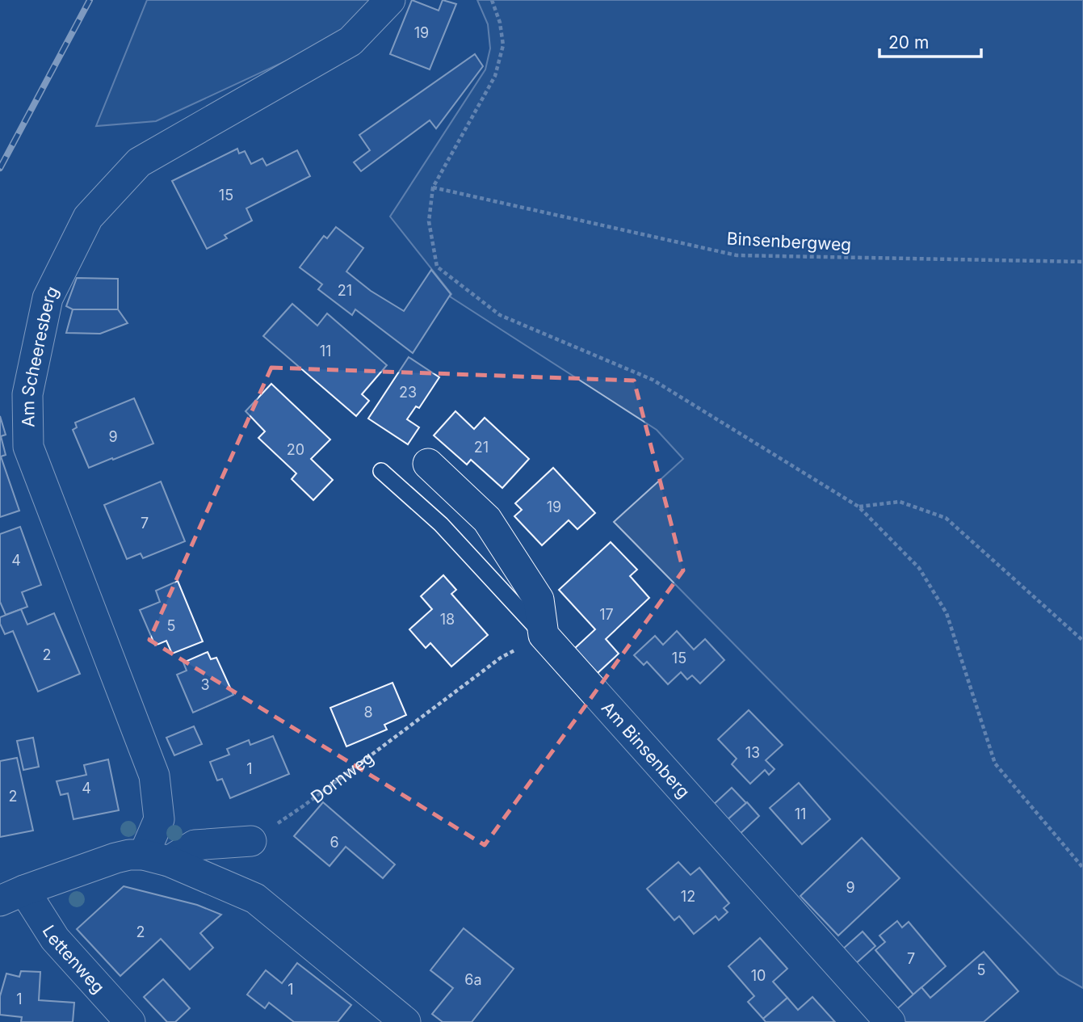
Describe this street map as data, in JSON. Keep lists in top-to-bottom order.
{
  "streets": {
    "street": ["Am Scheeresberg", "Am Binsenberg", "Lettenweg"],
    "path": ["Binsenbergweg", "Dornweg"]
  },
  "house_numbers": [
    "19",
    "15",
    "21",
    "11",
    "23",
    "9",
    "21",
    "20",
    "19",
    "7",
    "4",
    "17",
    "18",
    "5",
    "2",
    "15",
    "3",
    "8",
    "13",
    "1",
    "4",
    "2",
    "11",
    "6",
    "9",
    "12",
    "2",
    "7",
    "5",
    "10",
    "6a",
    "1",
    "1"
  ],
  "scale_bar": "20 m"
}
